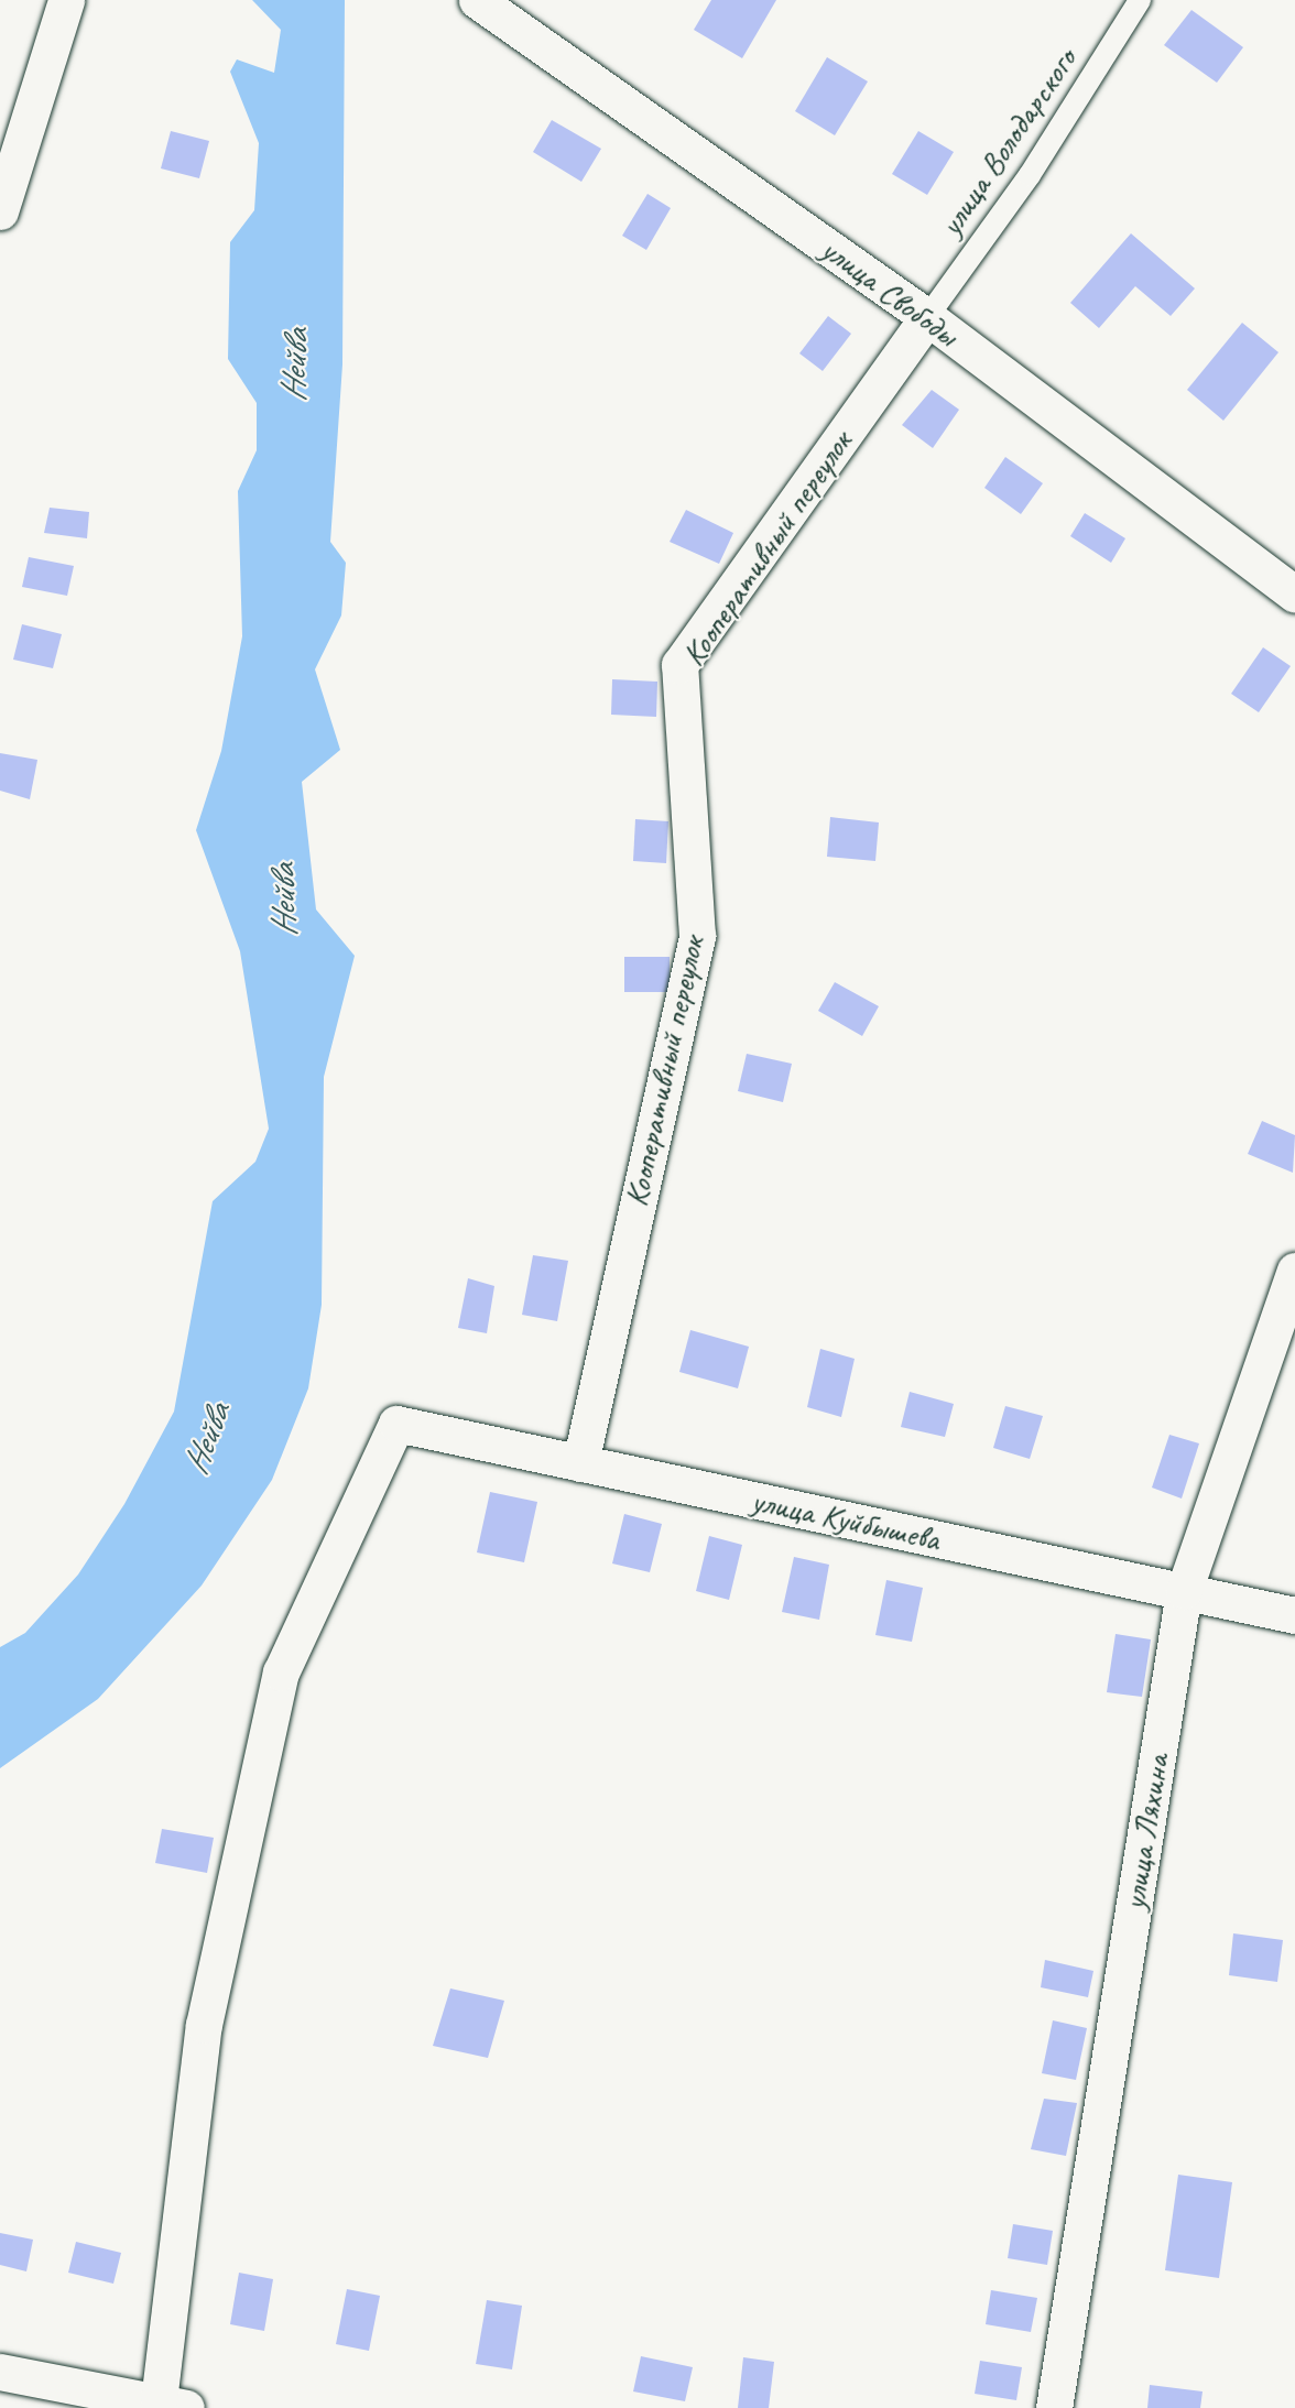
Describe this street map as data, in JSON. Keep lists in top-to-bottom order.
{
  "streets": {
    "street": [
      "улица Свободы",
      "Кооперативный переулок",
      "улица Куйбышева",
      "улица Ляхина"
    ],
    "lane": ["улица Володарского"]
  },
  "crossings": [
    ["улица Володарского", "улица Свободы"],
    ["улица Володарского", "Кооперативный переулок"],
    ["улица Свободы", "Кооперативный переулок"],
    ["Кооперативный переулок", "улица Куйбышева"],
    ["улица Куйбышева", "улица Ляхина"]
  ],
  "water": ["Нейва"]
}
